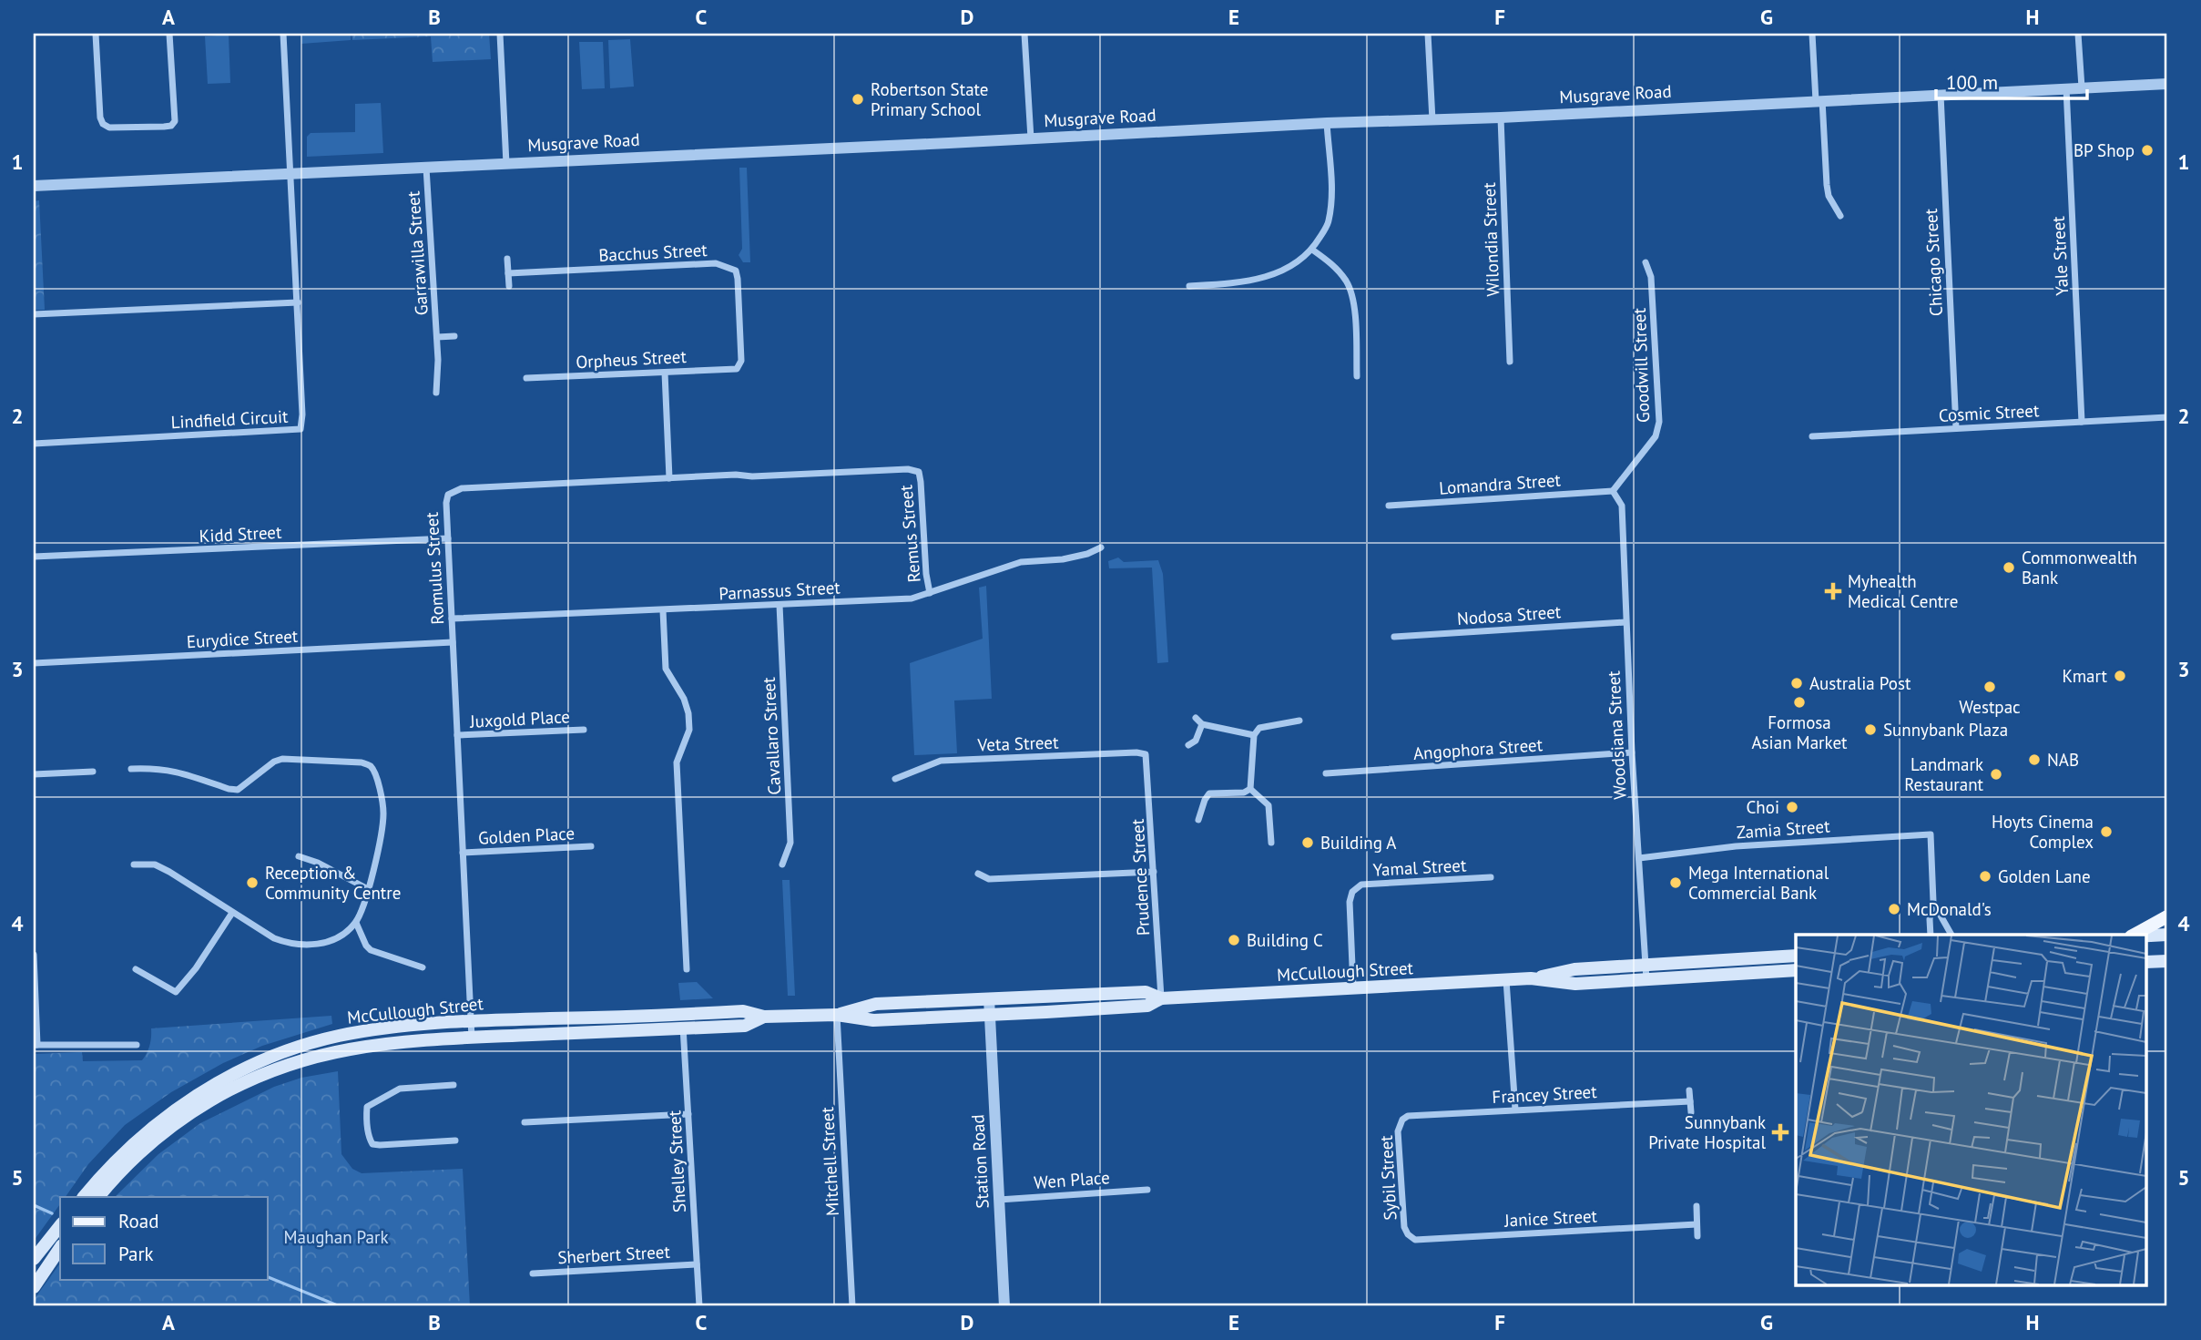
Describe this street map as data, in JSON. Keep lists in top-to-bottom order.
{
  "streets": {
    "main road": ["McCullough Street"],
    "street": [
      "Musgrave Road",
      "Wilondia Street",
      "Bacchus Street",
      "Garrawilla Street",
      "Yale Street",
      "Chicago Street",
      "Orpheus Street",
      "Goodwill Street",
      "Cosmic Street",
      "Lindfield Circuit",
      "Lomandra Street",
      "Kidd Street",
      "Remus Street",
      "Romulus Street",
      "Parnassus Street",
      "Nodosa Street",
      "Eurydice Street",
      "Juxgold Place",
      "Woodsiana Street",
      "Cavallaro Street",
      "Veta Street",
      "Angophora Street",
      "Zamia Street",
      "Golden Place",
      "Yamal Street",
      "Prudence Street",
      "Francey Street",
      "Shelley Street",
      "Mitchell Street",
      "Station Road",
      "Sybil Street",
      "Wen Place",
      "Janice Street",
      "Sherbert Street"
    ]
  },
  "crossings": [
    ["Musgrave Road", "Wilondia Street"],
    ["Musgrave Road", "Garrawilla Street"],
    ["Musgrave Road", "Yale Street"],
    ["Musgrave Road", "Chicago Street"],
    ["Musgrave Road", "Lindfield Circuit"],
    ["Bacchus Street", "Orpheus Street"],
    ["Yale Street", "Cosmic Street"],
    ["Chicago Street", "Cosmic Street"],
    ["Goodwill Street", "Lomandra Street"],
    ["Goodwill Street", "Woodsiana Street"],
    ["Lomandra Street", "Woodsiana Street"],
    ["Kidd Street", "Romulus Street"],
    ["Remus Street", "Romulus Street"],
    ["Remus Street", "Parnassus Street"],
    ["Romulus Street", "Parnassus Street"],
    ["Romulus Street", "Eurydice Street"],
    ["Romulus Street", "Juxgold Place"],
    ["Romulus Street", "Golden Place"],
    ["Romulus Street", "McCullough Street"],
    ["Parnassus Street", "Cavallaro Street"],
    ["Nodosa Street", "Woodsiana Street"],
    ["Woodsiana Street", "Angophora Street"],
    ["Woodsiana Street", "Zamia Street"],
    ["Woodsiana Street", "McCullough Street"],
    ["Veta Street", "Prudence Street"],
    ["Yamal Street", "McCullough Street"],
    ["Prudence Street", "McCullough Street"],
    ["McCullough Street", "Shelley Street"],
    ["McCullough Street", "Mitchell Street"],
    ["McCullough Street", "Station Road"],
    ["Francey Street", "Sybil Street"],
    ["Shelley Street", "Sherbert Street"],
    ["Station Road", "Wen Place"],
    ["Sybil Street", "Janice Street"]
  ],
  "parks": ["Maughan Park"],
  "places": {
    "other": [
      "Robertson State Primary School",
      "BP Shop",
      "Commonwealth Bank",
      "Kmart",
      "Australia Post",
      "Westpac",
      "Formosa Asian Market",
      "Sunnybank Plaza",
      "NAB",
      "Landmark Restaurant",
      "Choi",
      "Hoyts Cinema Complex",
      "Building A",
      "Golden Lane",
      "Reception & Community Centre",
      "Mega International Commercial Bank",
      "McDonald's",
      "Building C"
    ],
    "health": ["Myhealth Medical Centre", "Sunnybank Private Hospital"]
  },
  "legend": ["Road", "Park"],
  "scale_bar": "100 m",
  "grid": {
    "columns": [
      "A",
      "B",
      "C",
      "D",
      "E",
      "F",
      "G",
      "H"
    ],
    "rows": [
      "1",
      "2",
      "3",
      "4",
      "5"
    ]
  }
}
